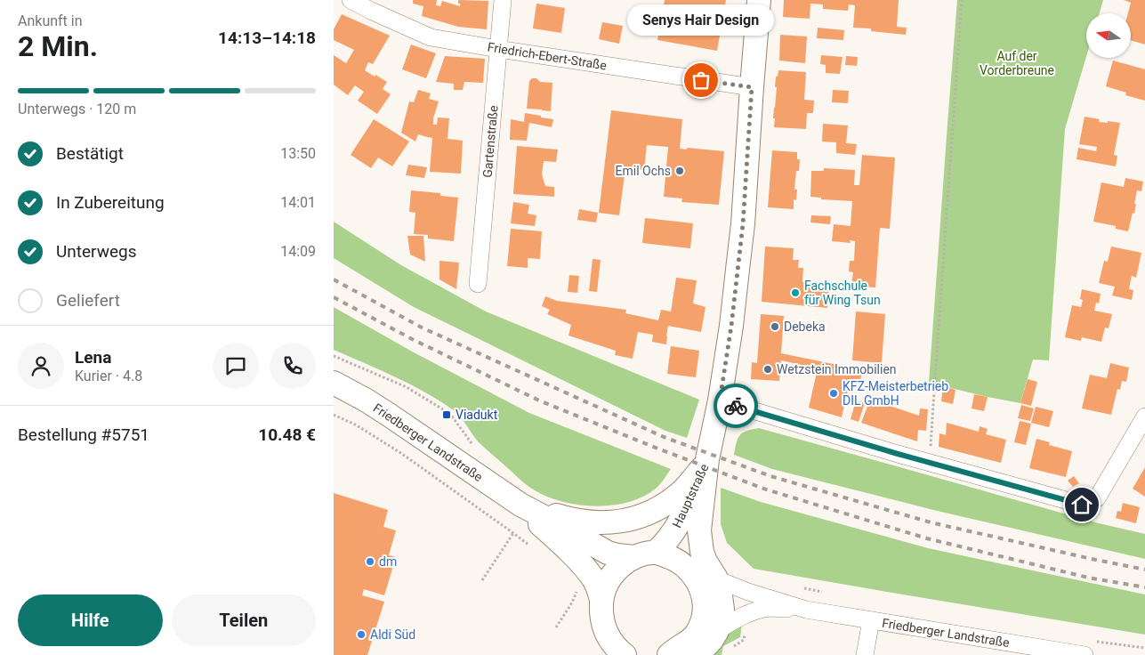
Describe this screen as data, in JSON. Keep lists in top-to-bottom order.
{
  "streets": {
    "main road": ["Friedberger Landstraße", "Hauptstraße"],
    "street": ["Friedrich-Ebert-Straße", "Gartenstraße"]
  },
  "crossings": [
    ["Friedrich-Ebert-Straße", "Gartenstraße"],
    ["Friedrich-Ebert-Straße", "Hauptstraße"],
    ["Friedberger Landstraße", "Hauptstraße"]
  ],
  "parks": ["Auf der Vorderbreune"],
  "places": {
    "other": [
      "Senys Hair Design",
      "Emil Ochs",
      "Fachschule für Wing Tsun",
      "Debeka",
      "Wetzstein Immobilien",
      "KFZ-Meisterbetrieb DIL GmbH",
      "dm",
      "Aldi Süd"
    ],
    "transit": ["Viadukt"]
  },
  "north": "left",
  "page": {
    "heading": ["2 Min.", "Ankunft in", "14:13–14:18"],
    "panel": [
      "Lena",
      "Kurier · 4.8",
      "Bestellung #5751",
      "10.48 €"
    ],
    "bubble": "Senys Hair Design",
    "bar": "Unterwegs · 120 m",
    "list": [
      ["Bestätigt", "13:50"],
      ["In Zubereitung", "14:01"],
      ["Unterwegs", "14:09"],
      "Geliefert"
    ],
    "buttons": ["Hilfe", "Teilen"]
  }
}
